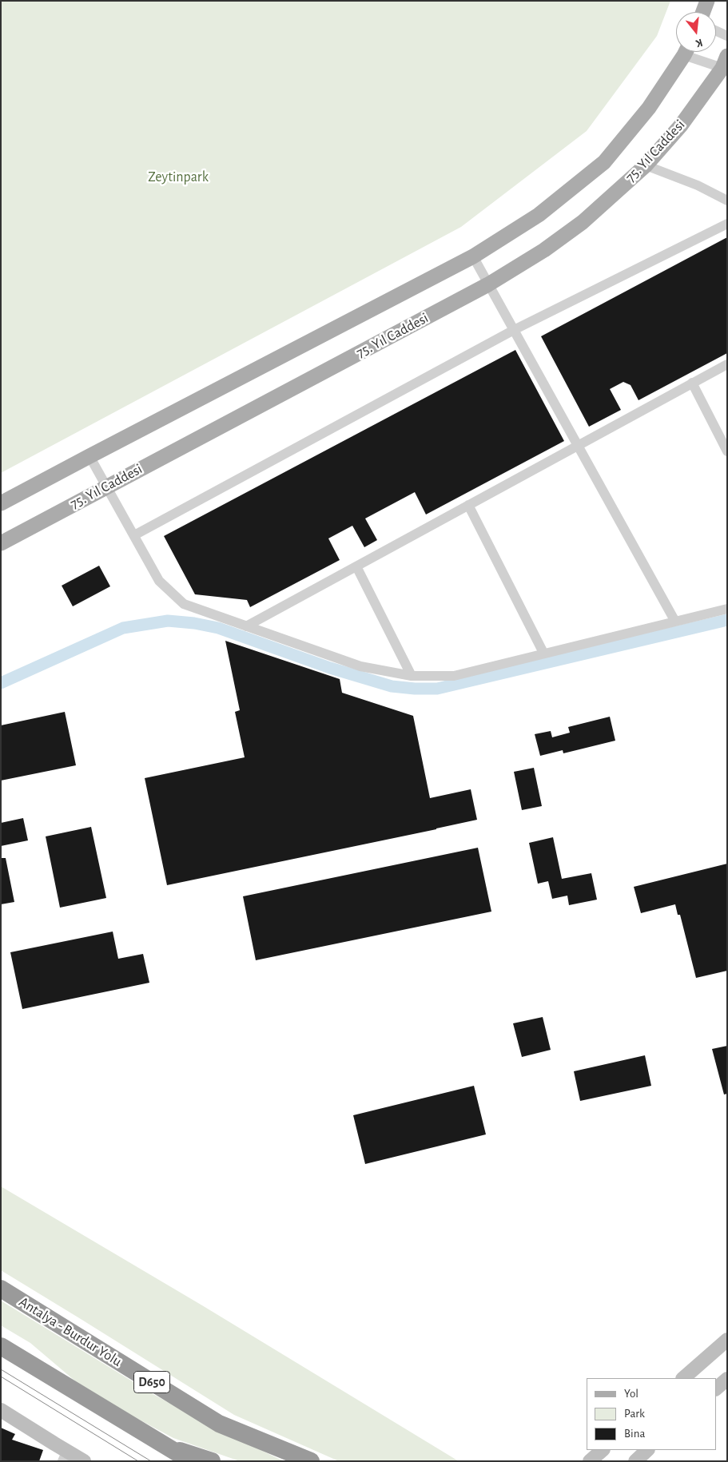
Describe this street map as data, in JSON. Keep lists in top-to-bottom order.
{
  "streets": {
    "highway": ["Antalya - Burdur Yolu", "D650"],
    "main road": ["75. Yıl Caddesi"]
  },
  "parks": ["Zeytinpark"],
  "legend": ["Yol", "Park", "Bina"],
  "north": "bottom"
}
